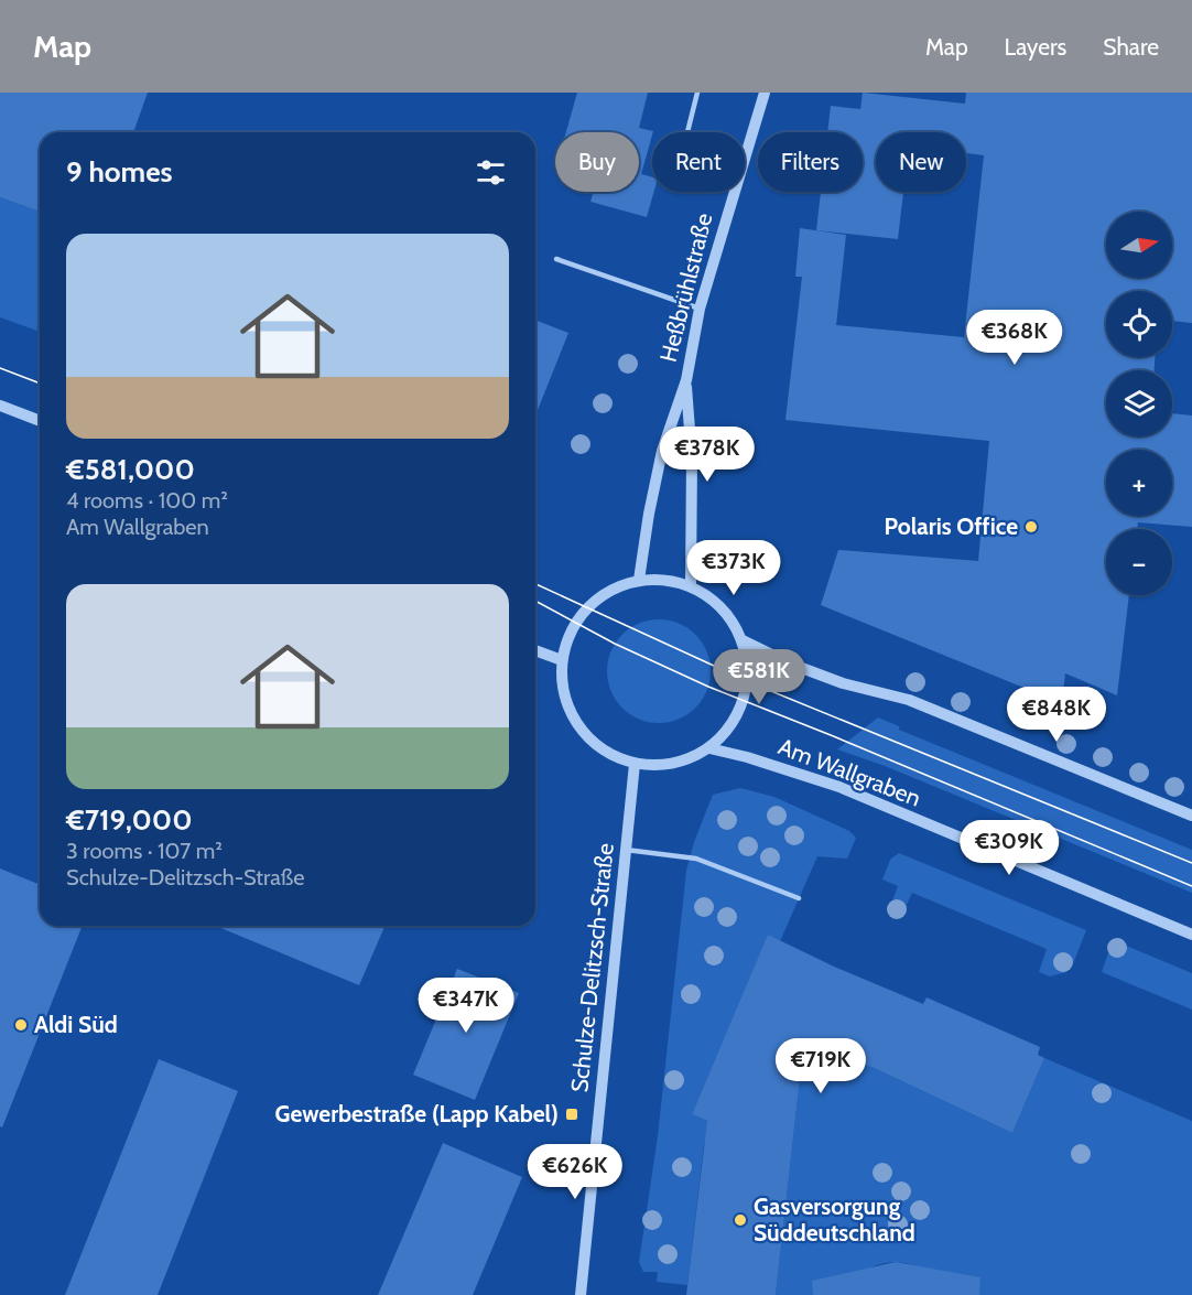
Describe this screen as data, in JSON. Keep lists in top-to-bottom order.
{
  "streets": {
    "street": ["Heßbrühlstraße", "Am Wallgraben", "Schulze-Delitzsch-Straße"]
  },
  "crossings": [
    ["Heßbrühlstraße", "Am Wallgraben"],
    ["Heßbrühlstraße", "Schulze-Delitzsch-Straße"],
    ["Am Wallgraben", "Schulze-Delitzsch-Straße"]
  ],
  "places": {
    "other": ["Polaris Office", "Aldi Süd", "Gasversorgung Süddeutschland"],
    "transit": ["Gewerbestraße (Lapp Kabel)"]
  },
  "north": "right",
  "page": {
    "header": "Map",
    "nav": ["Map", "Layers", "Share"],
    "chip": [
      "Buy",
      "Rent",
      "Filters",
      "New"
    ],
    "heading": "9 homes",
    "map_buttons": ["+", "−"],
    "list": [
      {
        "name": "€581,000",
        "note": "4 rooms · 100 m² · Am Wallgraben"
      },
      {
        "name": "€719,000",
        "note": "3 rooms · 107 m² · Schulze-Delitzsch-Straße"
      }
    ],
    "price": [
      "€368K",
      "€378K",
      "€373K",
      "€581K",
      "€848K",
      "€309K",
      "€347K",
      "€719K",
      "€626K"
    ]
  }
}
